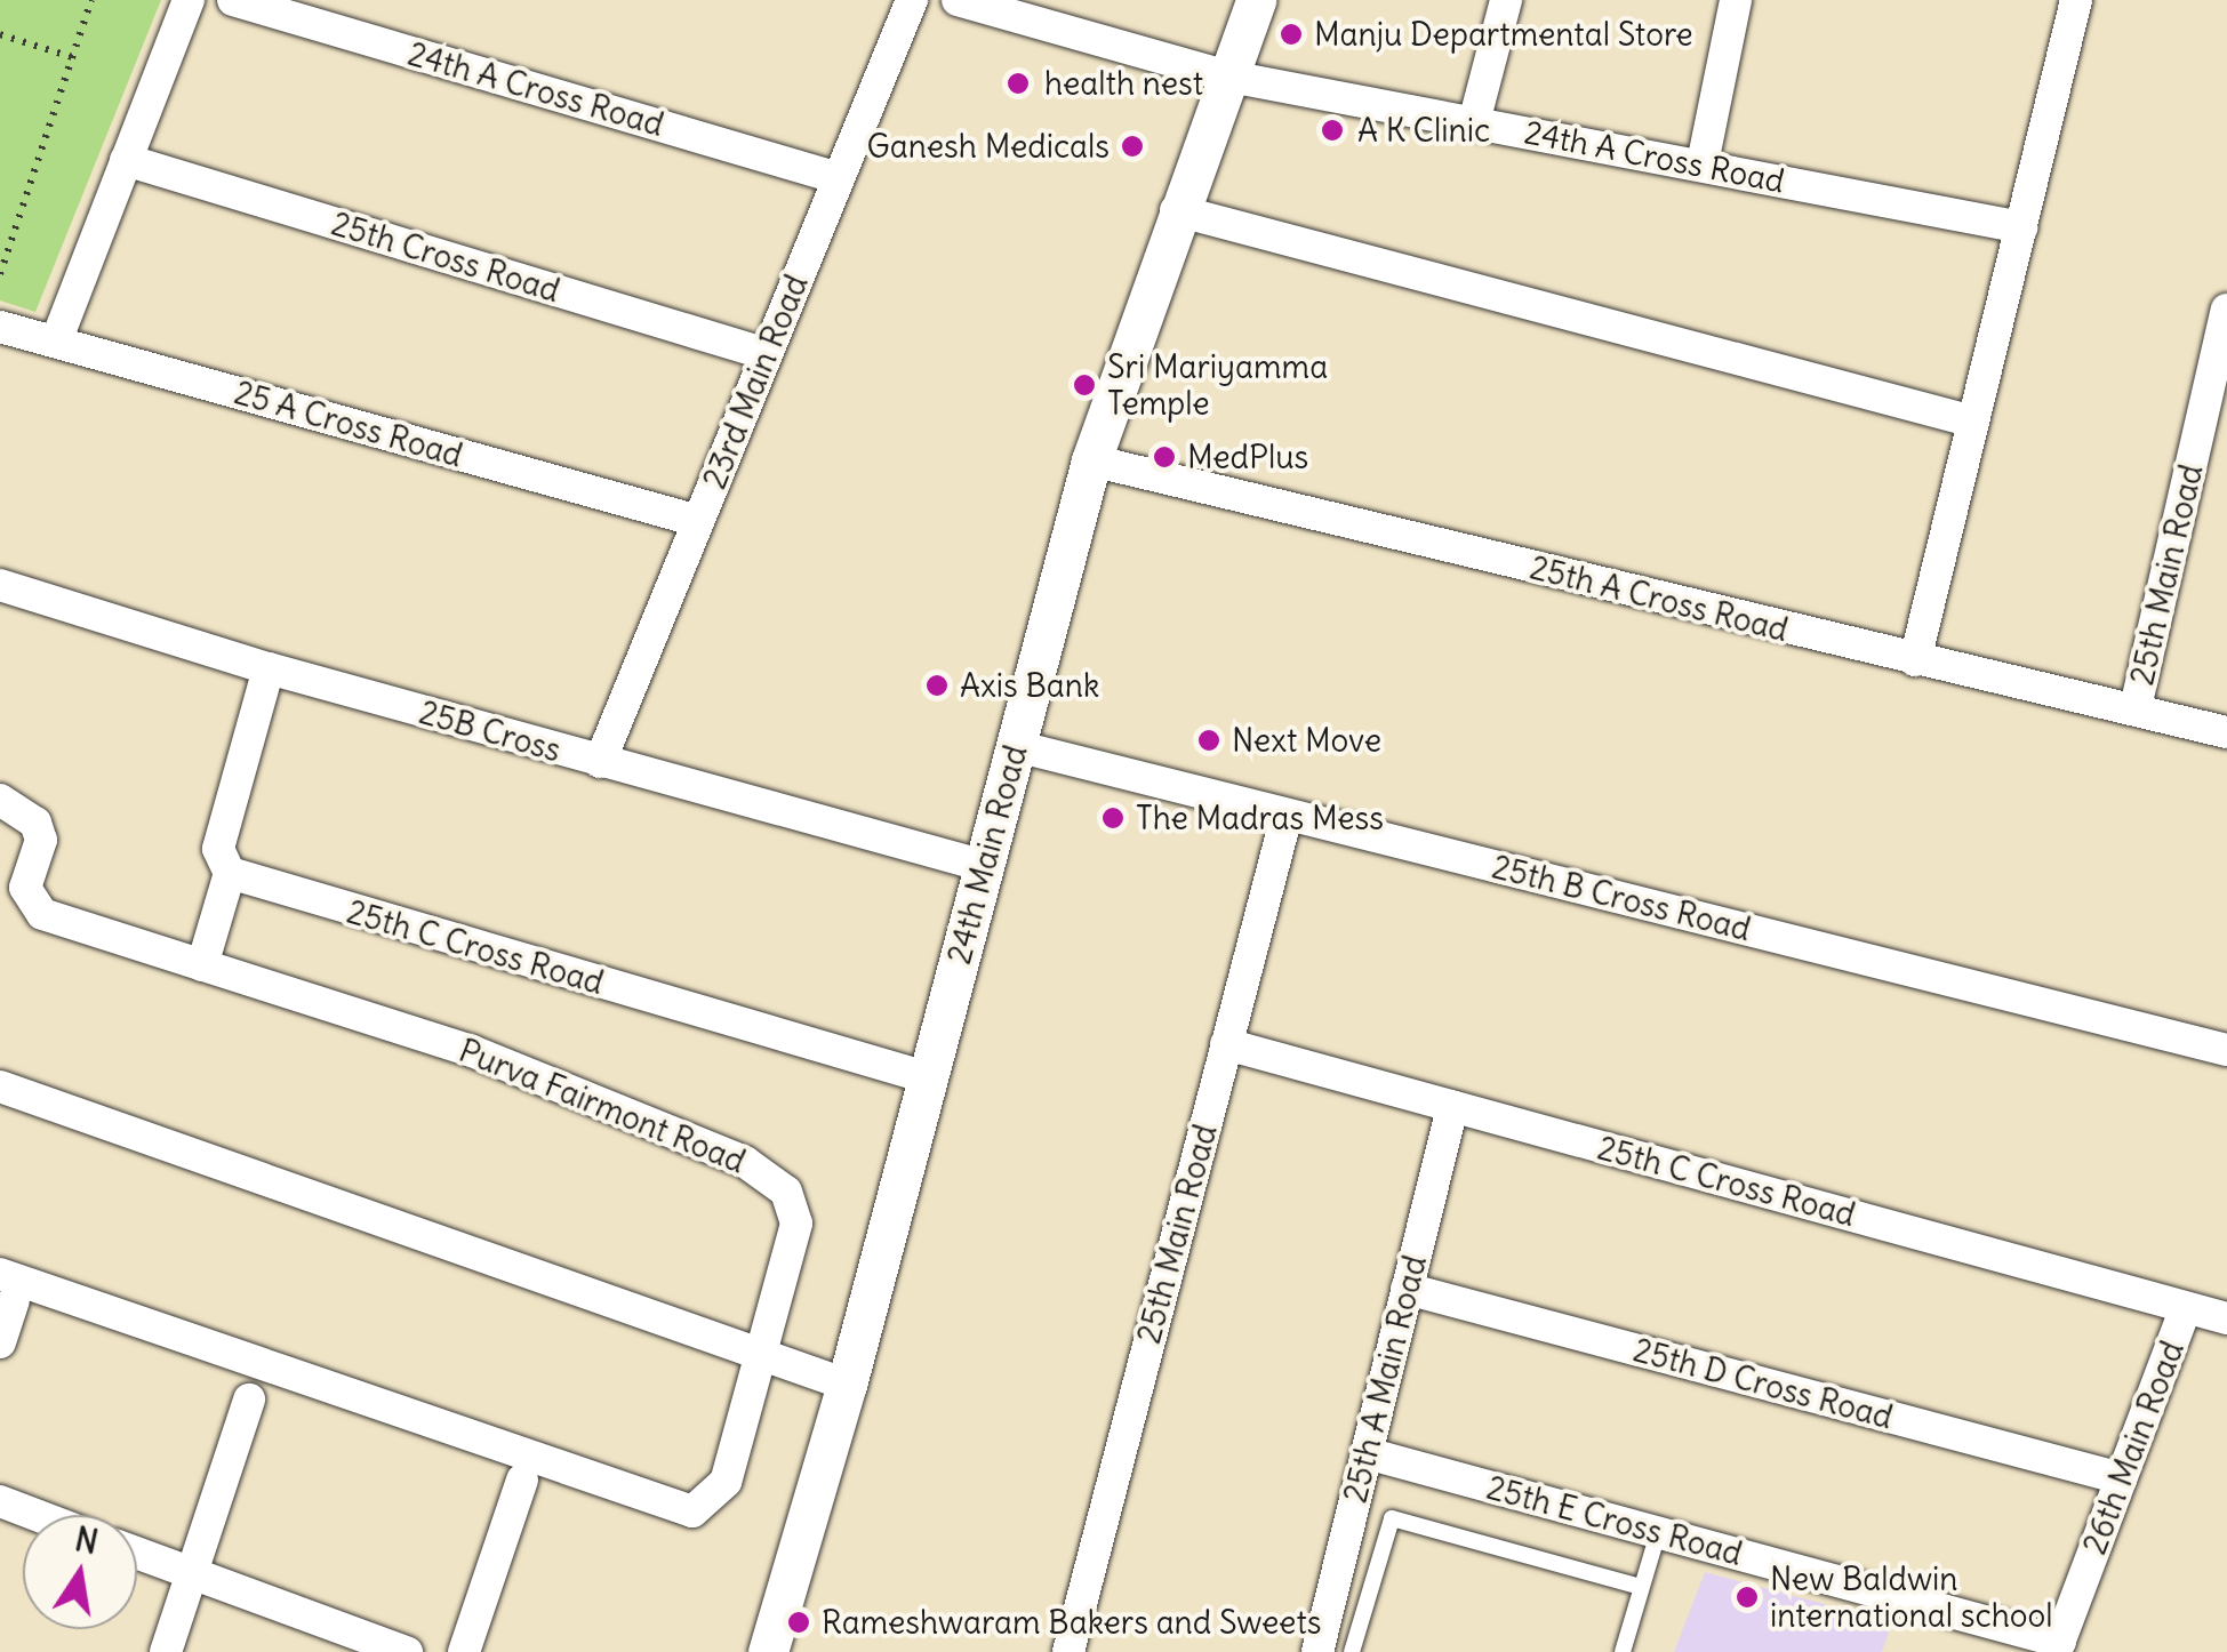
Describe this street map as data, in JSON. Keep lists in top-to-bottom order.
{
  "streets": {
    "street": [
      "24th A Cross Road",
      "25th Cross Road",
      "23rd Main Road",
      "25 A Cross Road",
      "25th Main Road",
      "25th A Cross Road",
      "25B Cross",
      "24th Main Road",
      "25th B Cross Road",
      "25th C Cross Road",
      "Purva Fairmont Road",
      "25th A Main Road",
      "25th D Cross Road",
      "26th Main Road",
      "25th E Cross Road"
    ]
  },
  "crossings": [
    ["24th A Cross Road", "23rd Main Road"],
    ["24th A Cross Road", "24th Main Road"],
    ["25th Cross Road", "23rd Main Road"],
    ["23rd Main Road", "25 A Cross Road"],
    ["23rd Main Road", "25B Cross"],
    ["25th Main Road", "25th A Cross Road"],
    ["25th Main Road", "25th B Cross Road"],
    ["25th Main Road", "25th C Cross Road"],
    ["25th A Cross Road", "24th Main Road"],
    ["25B Cross", "24th Main Road"],
    ["24th Main Road", "25th B Cross Road"],
    ["24th Main Road", "25th C Cross Road"],
    ["25th C Cross Road", "25th A Main Road"],
    ["25th C Cross Road", "26th Main Road"],
    ["25th A Main Road", "25th D Cross Road"],
    ["25th A Main Road", "25th E Cross Road"],
    ["25th D Cross Road", "26th Main Road"],
    ["26th Main Road", "25th E Cross Road"]
  ],
  "places": [
    "Manju Departmental Store",
    "health nest",
    "A K Clinic",
    "Ganesh Medicals",
    "Sri Mariyamma Temple",
    "MedPlus",
    "Axis Bank",
    "Next Move",
    "The Madras Mess",
    "New Baldwin international school",
    "Rameshwaram Bakers and Sweets"
  ],
  "north": "top"
}
